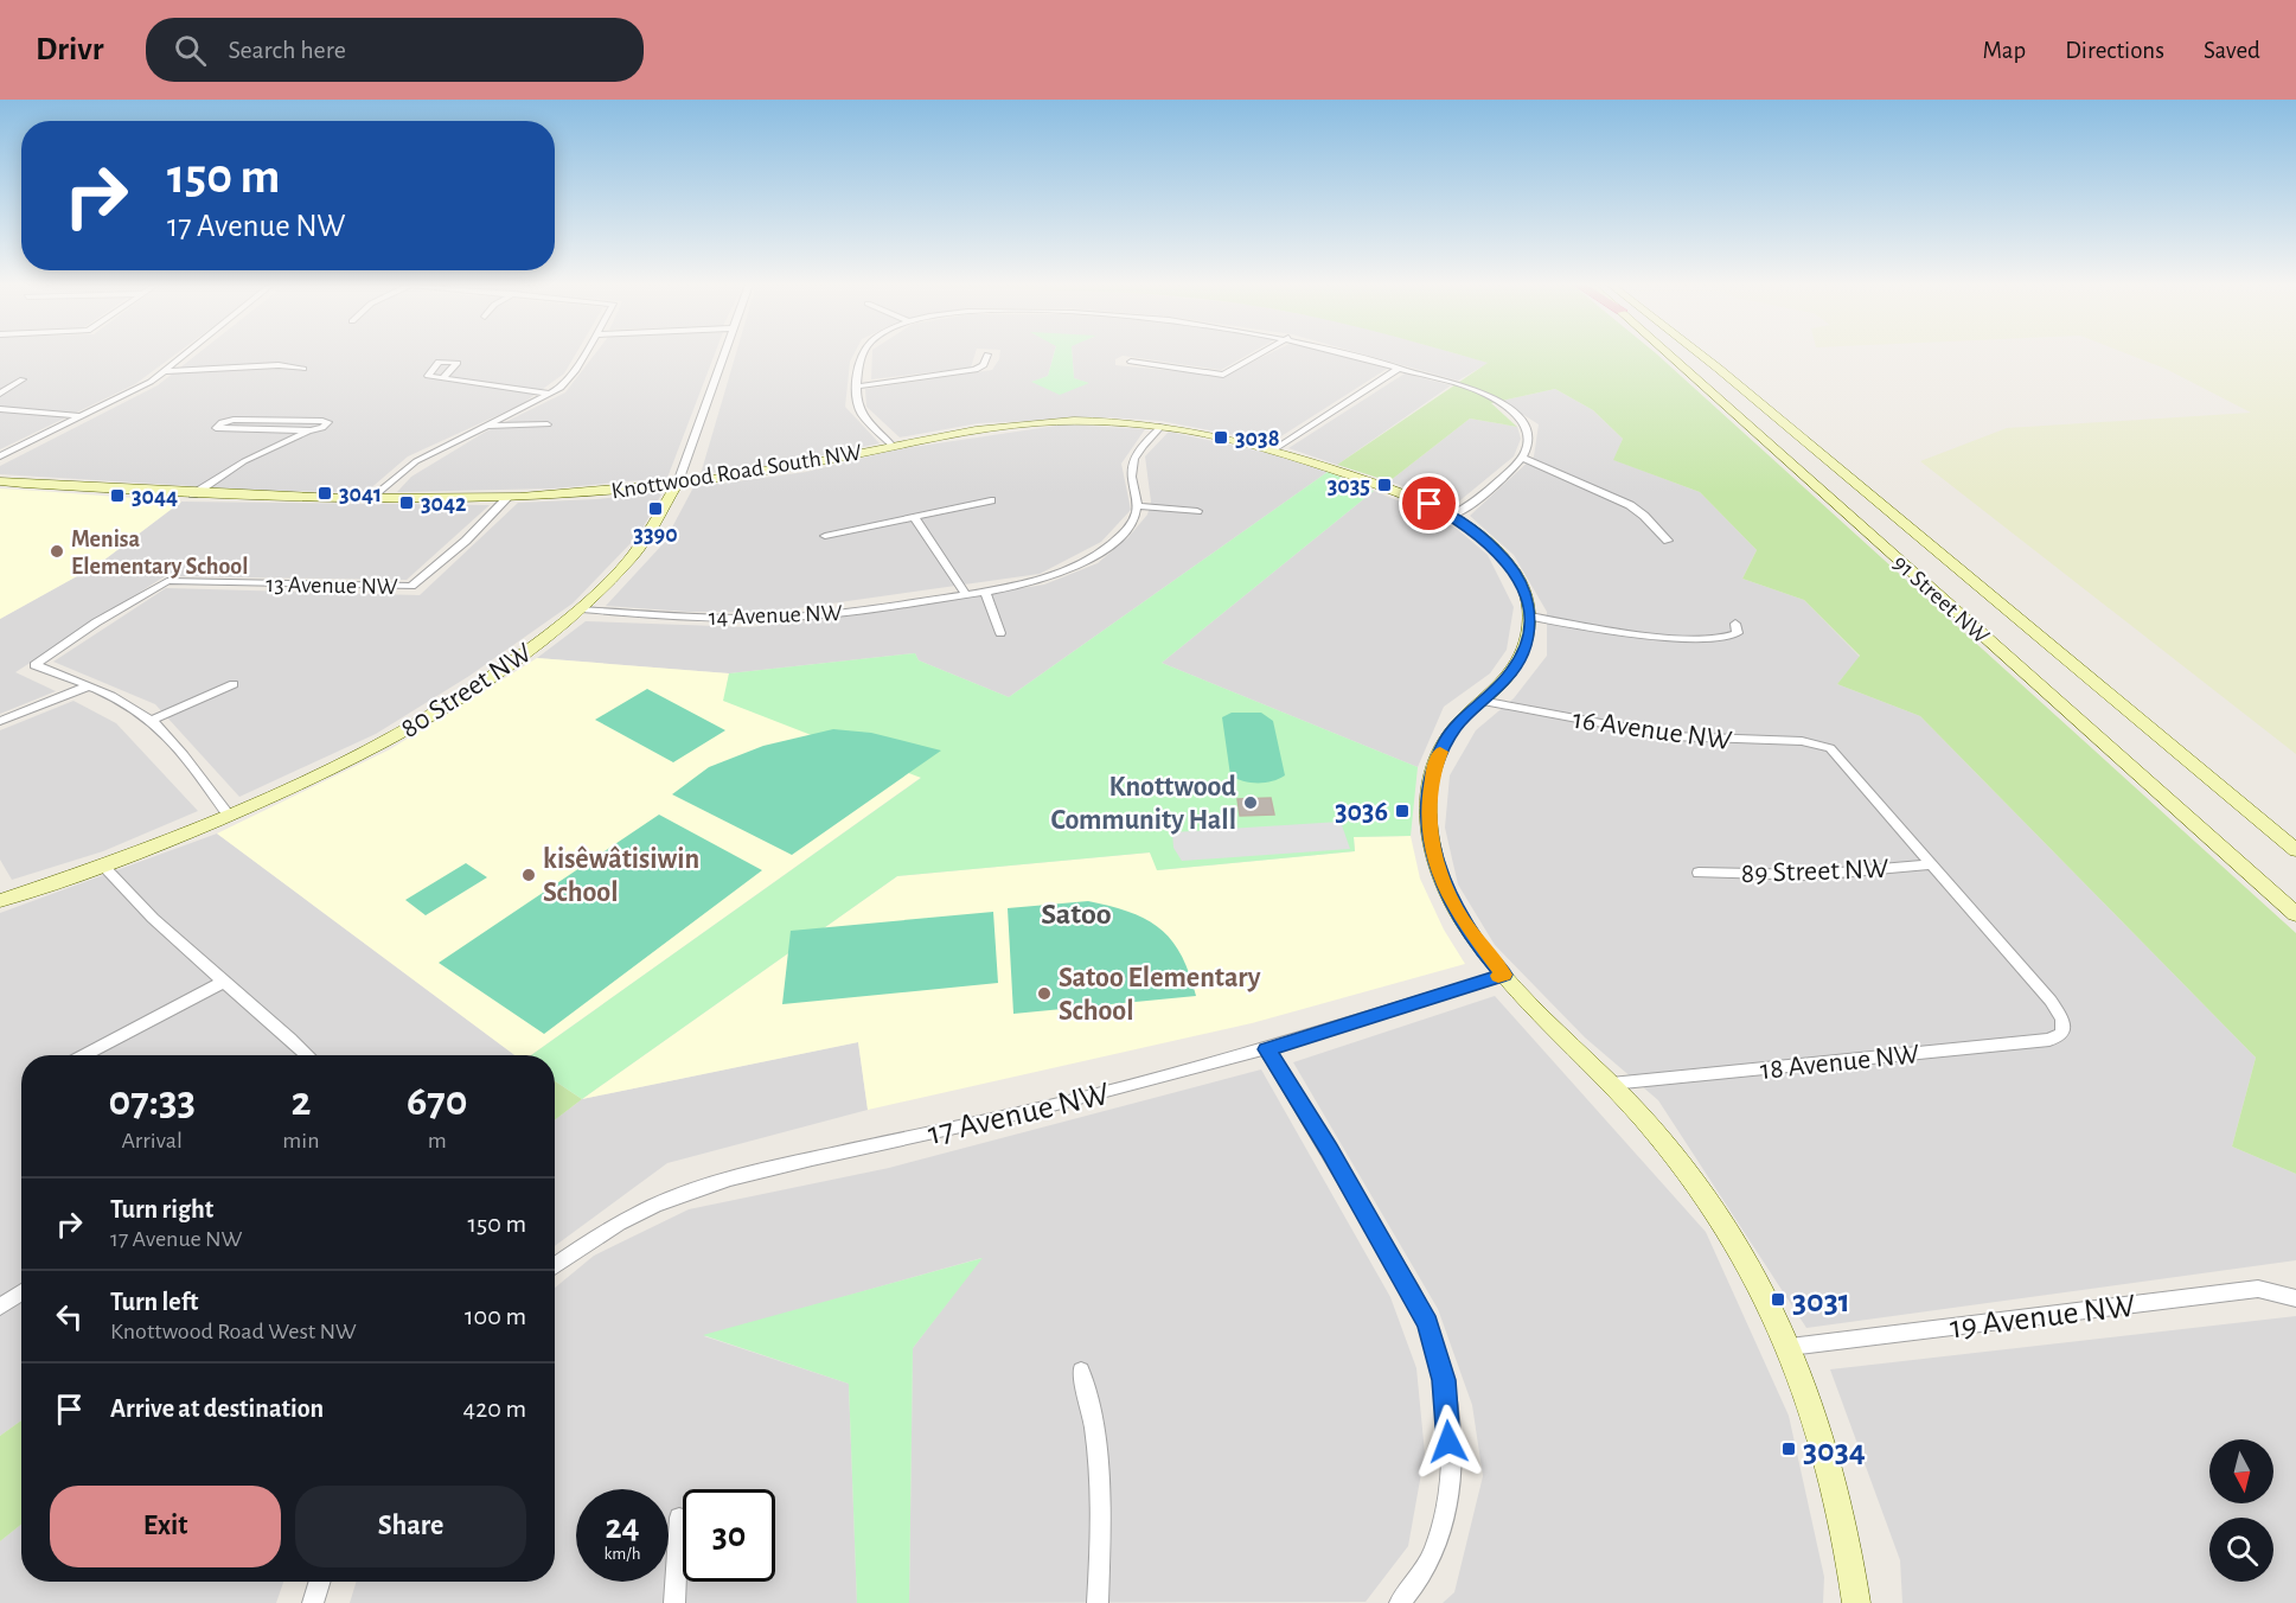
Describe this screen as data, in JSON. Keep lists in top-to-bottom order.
{
  "streets": {
    "street": [
      "Knottwood Road South NW",
      "13 Avenue NW",
      "91 Street NW",
      "14 Avenue NW",
      "80 Street NW",
      "16 Avenue NW",
      "89 Street NW",
      "18 Avenue NW",
      "17 Avenue NW",
      "19 Avenue NW"
    ]
  },
  "crossings": [
    ["Knottwood Road South NW", "13 Avenue NW"],
    ["Knottwood Road South NW", "80 Street NW"],
    ["14 Avenue NW", "80 Street NW"],
    ["16 Avenue NW", "89 Street NW"],
    ["89 Street NW", "18 Avenue NW"]
  ],
  "districts": ["Satoo"],
  "places": {
    "transit": [
      "3038",
      "3035",
      "3041",
      "3044",
      "3042",
      "3390",
      "3036",
      "3031",
      "3034"
    ],
    "other": [
      "Menisa Elementary School",
      "Knottwood Community Hall",
      "kisêwâtisiwin School",
      "Satoo Elementary School"
    ]
  },
  "north": "bottom",
  "page": {
    "header": "Drivr",
    "search": "Search here",
    "nav": ["Map", "Directions", "Saved"],
    "turn": ["150 m", "17 Avenue NW"],
    "eta": [
      "07:33",
      "Arrival",
      "2",
      "min",
      "670",
      "m"
    ],
    "list": [
      {
        "name": "Turn right",
        "note": "17 Avenue NW",
        "value": "150 m"
      },
      {
        "name": "Turn left",
        "note": "Knottwood Road West NW",
        "value": "100 m"
      },
      {
        "name": "Arrive at destination",
        "value": "420 m"
      }
    ],
    "buttons": ["Exit", "Share"],
    "speed": "24 km/h",
    "limit": "30"
  }
}
